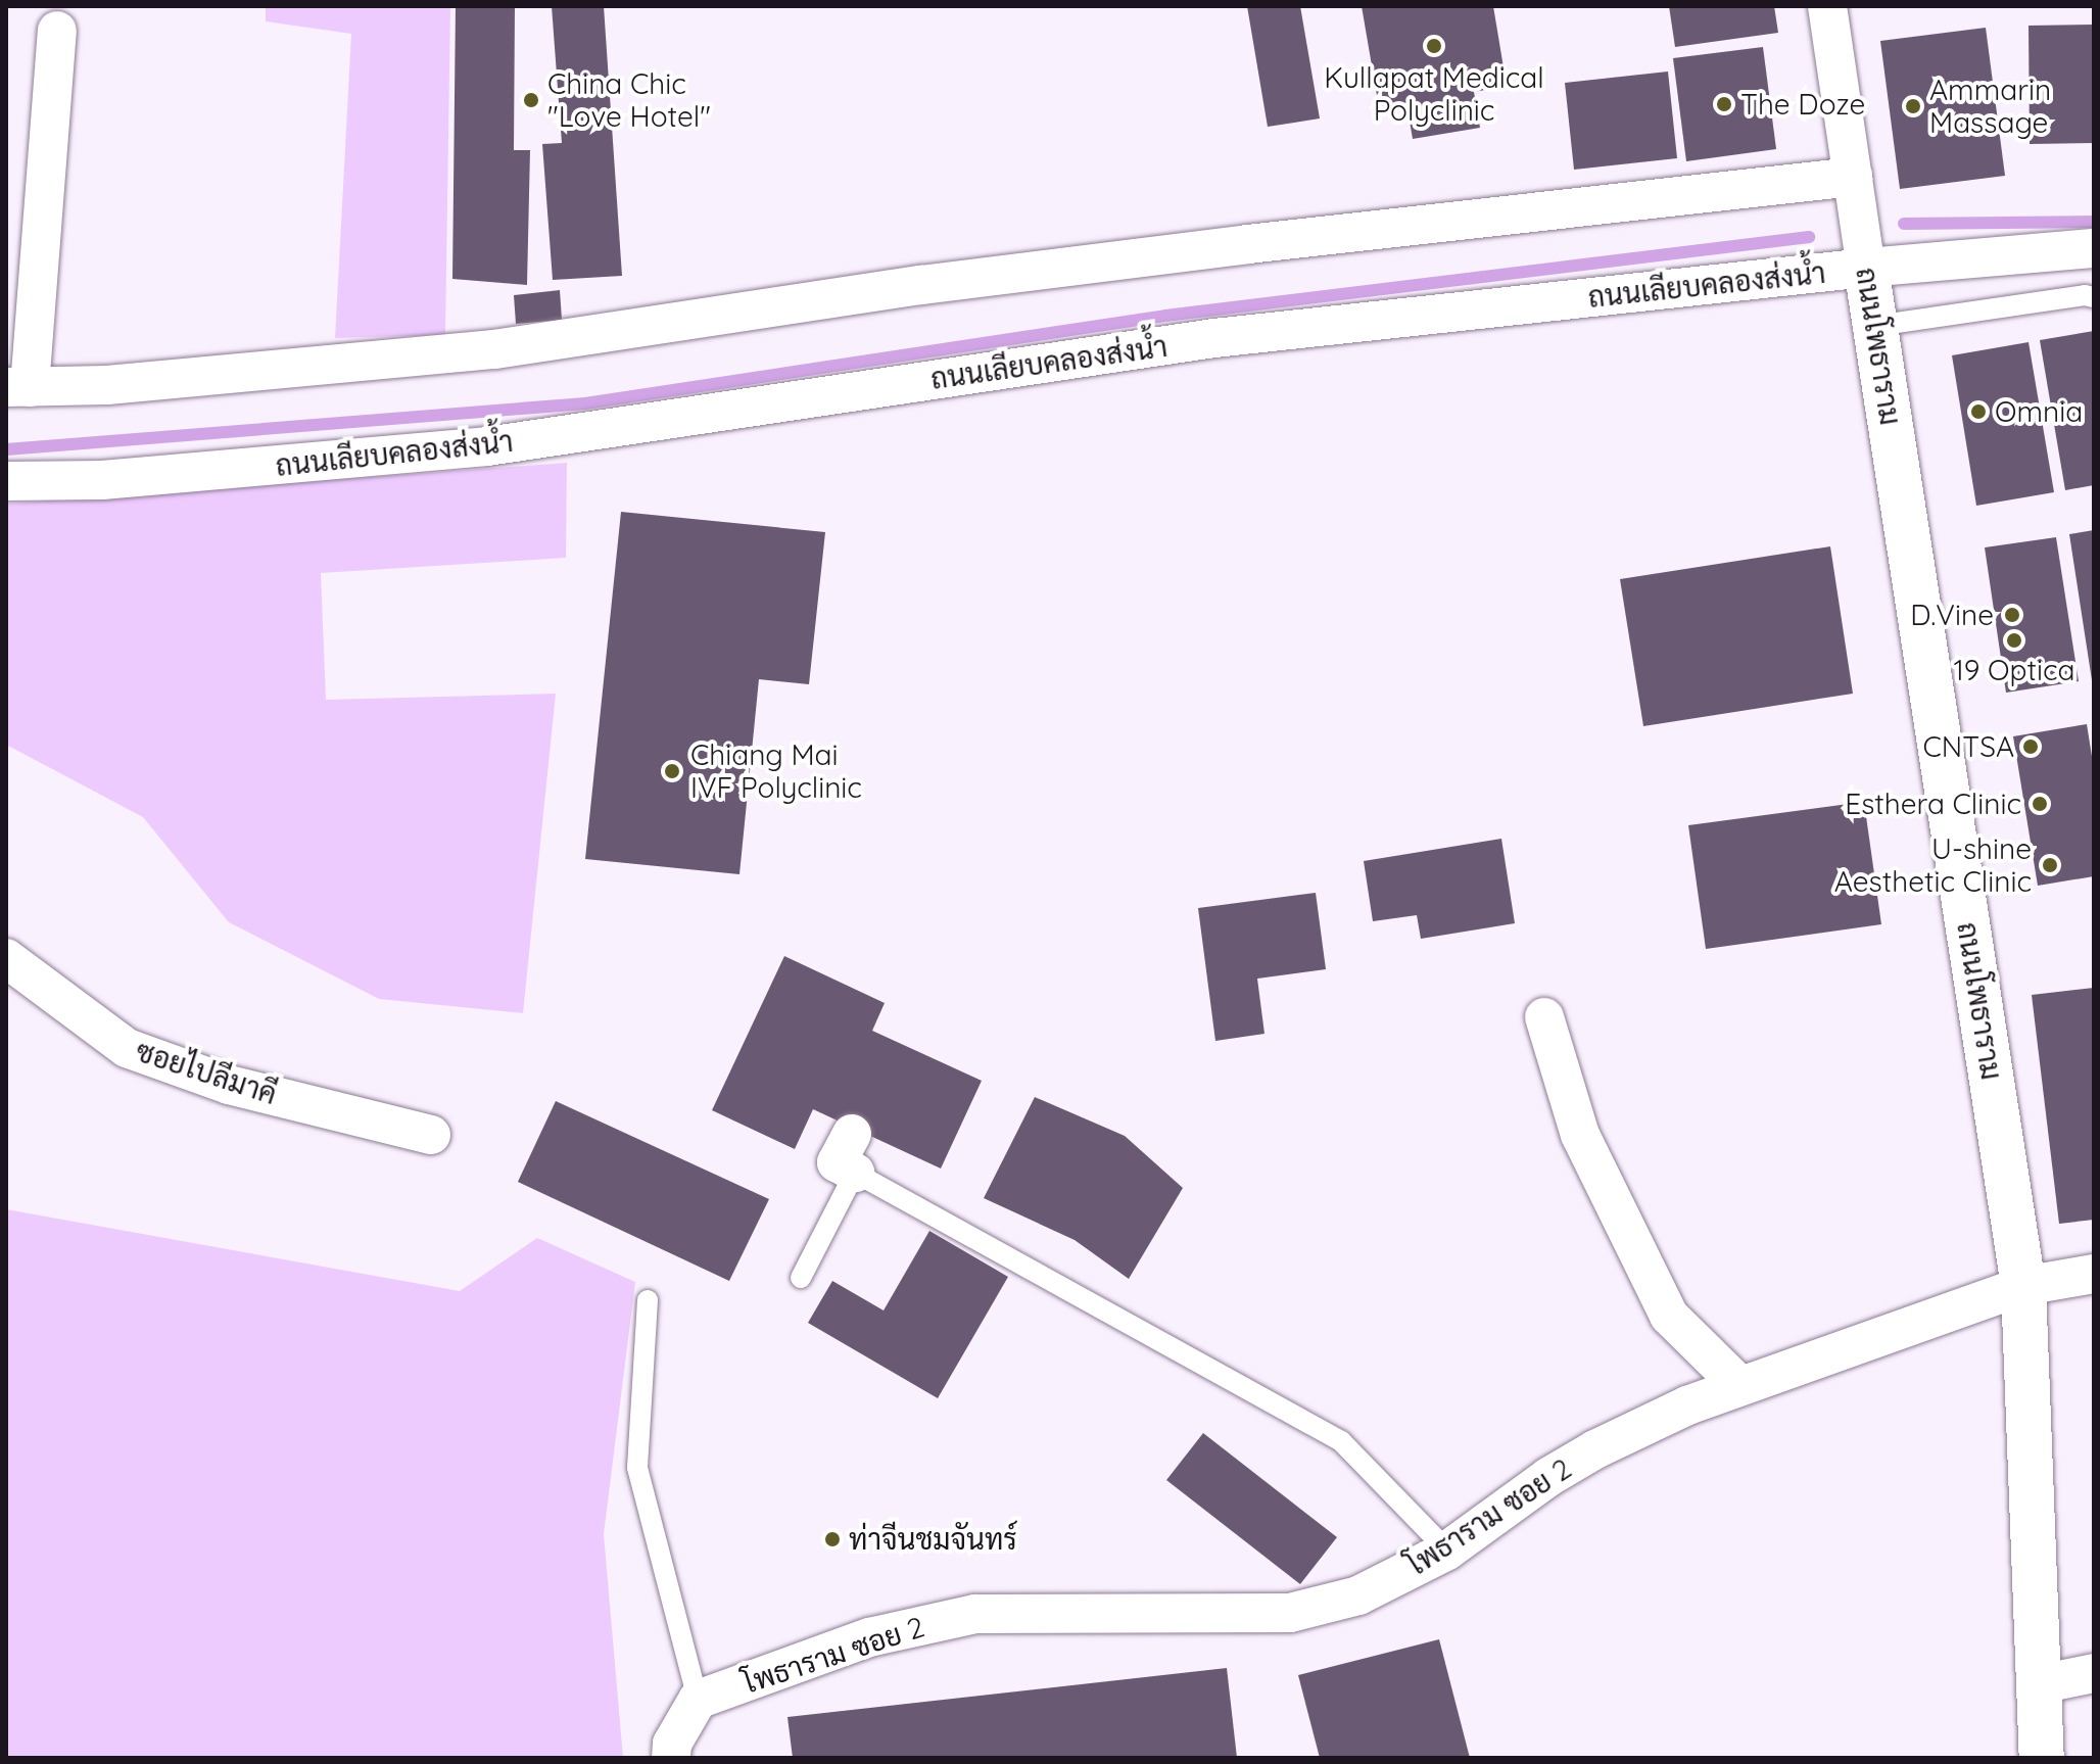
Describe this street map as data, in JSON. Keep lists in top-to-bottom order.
{
  "streets": {
    "street": [
      "ถนนเลียบคลองส่งน้ำ",
      "ถนนโพธาราม",
      "ซอยไปลีมาคี",
      "โพธาราม ซอย 2"
    ]
  },
  "crossings": [
    ["ถนนเลียบคลองส่งน้ำ", "ถนนโพธาราม"],
    ["ถนนโพธาราม", "โพธาราม ซอย 2"]
  ],
  "places": [
    "Kullapat Medical Polyclinic",
    "China Chic \"Love Hotel\"",
    "The Doze",
    "Ammarin Massage",
    "Omnia",
    "D.Vine",
    "19 Optica",
    "CNTSA",
    "Chiang Mai IVF Polyclinic",
    "Esthera Clinic",
    "U-shine Aesthetic Clinic",
    "ท่าจีนชมจันทร์"
  ]
}
